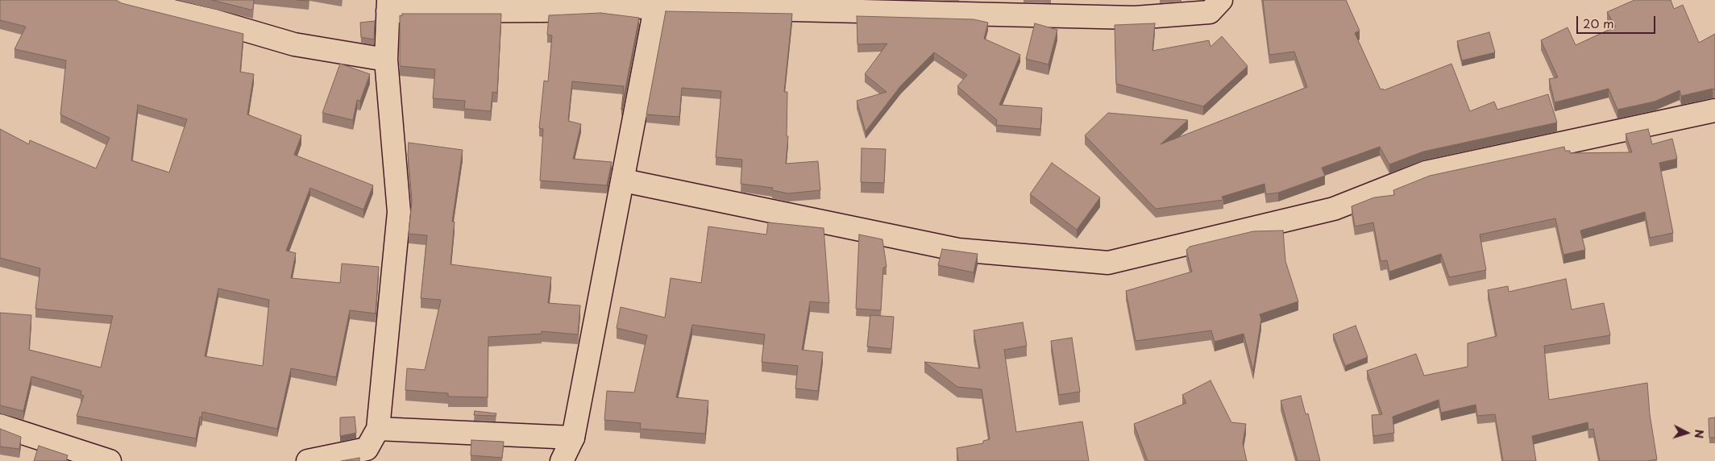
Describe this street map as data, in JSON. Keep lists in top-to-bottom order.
{
  "scale_bar": "20 m",
  "north": "right"
}
